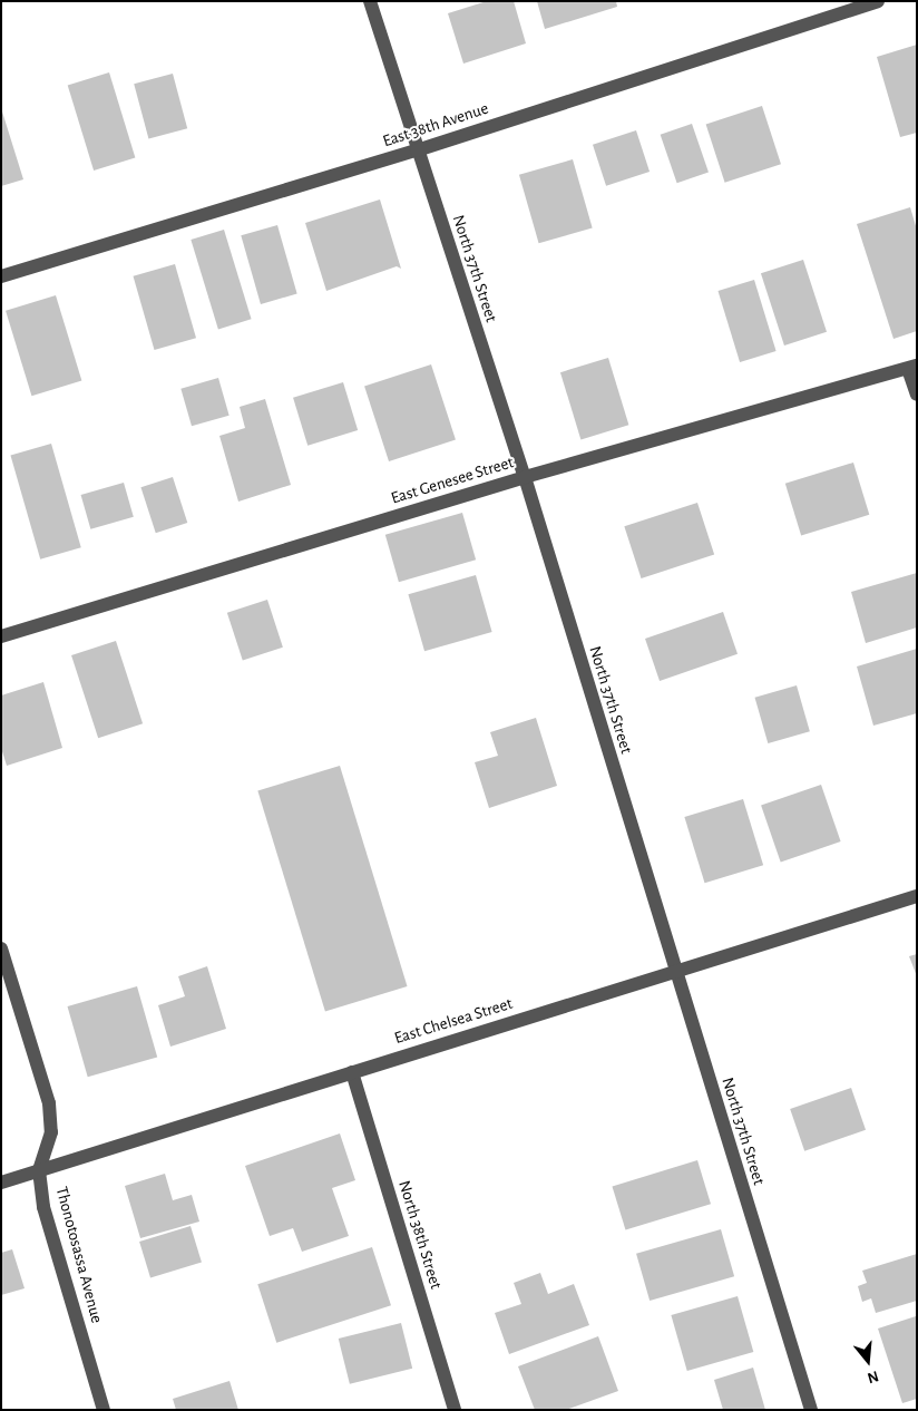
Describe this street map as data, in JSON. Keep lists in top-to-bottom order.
{
  "streets": {
    "street": [
      "East 38th Avenue",
      "North 37th Street",
      "East Genesee Street",
      "East Chelsea Street",
      "North 38th Street",
      "Thonotosassa Avenue"
    ]
  },
  "crossings": [
    ["East 38th Avenue", "North 37th Street"],
    ["North 37th Street", "East Genesee Street"],
    ["North 37th Street", "East Chelsea Street"],
    ["East Chelsea Street", "North 38th Street"],
    ["East Chelsea Street", "Thonotosassa Avenue"]
  ],
  "north": "bottom"
}
